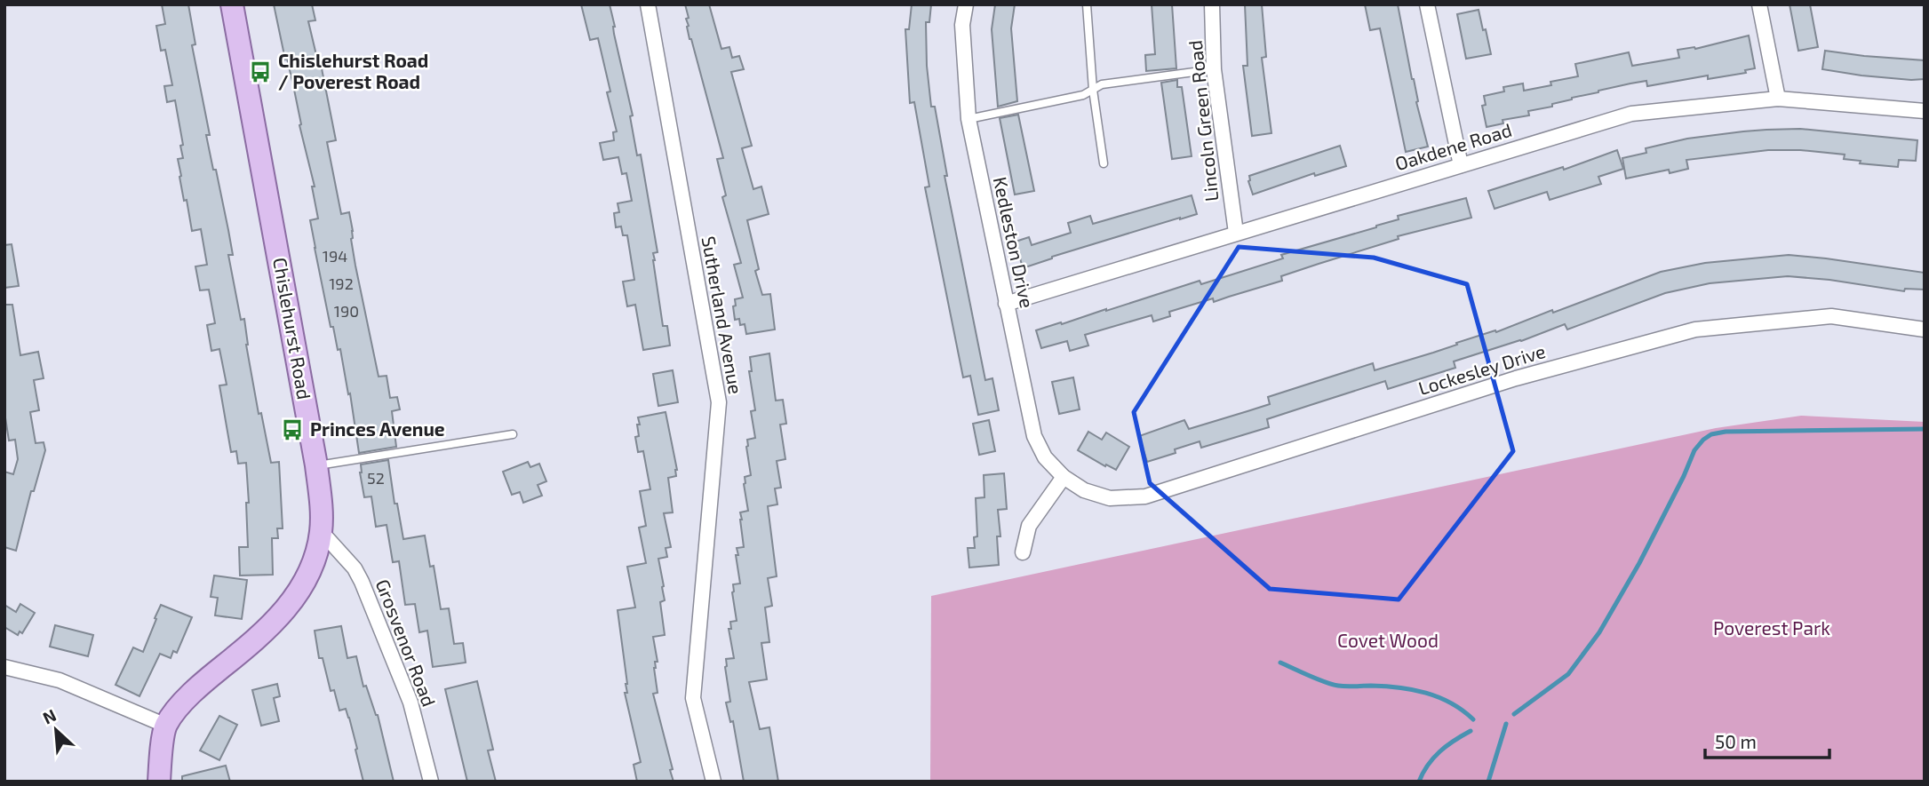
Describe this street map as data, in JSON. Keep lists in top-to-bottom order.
{
  "streets": {
    "main road": ["Chislehurst Road"],
    "street": [
      "Lincoln Green Road",
      "Oakdene Road",
      "Kedleston Drive",
      "Sutherland Avenue",
      "Lockesley Drive",
      "Grosvenor Road"
    ]
  },
  "crossings": [
    ["Lincoln Green Road", "Oakdene Road"],
    ["Oakdene Road", "Kedleston Drive"],
    ["Kedleston Drive", "Lockesley Drive"],
    ["Chislehurst Road", "Grosvenor Road"]
  ],
  "parks": ["Poverest Park", "Covet Wood"],
  "places": {
    "bus stop": ["Chislehurst Road / Poverest Road", "Princes Avenue"]
  },
  "house_numbers": [
    "194",
    "192",
    "190",
    "52"
  ],
  "scale_bar": "50 m",
  "north": "top left"
}
